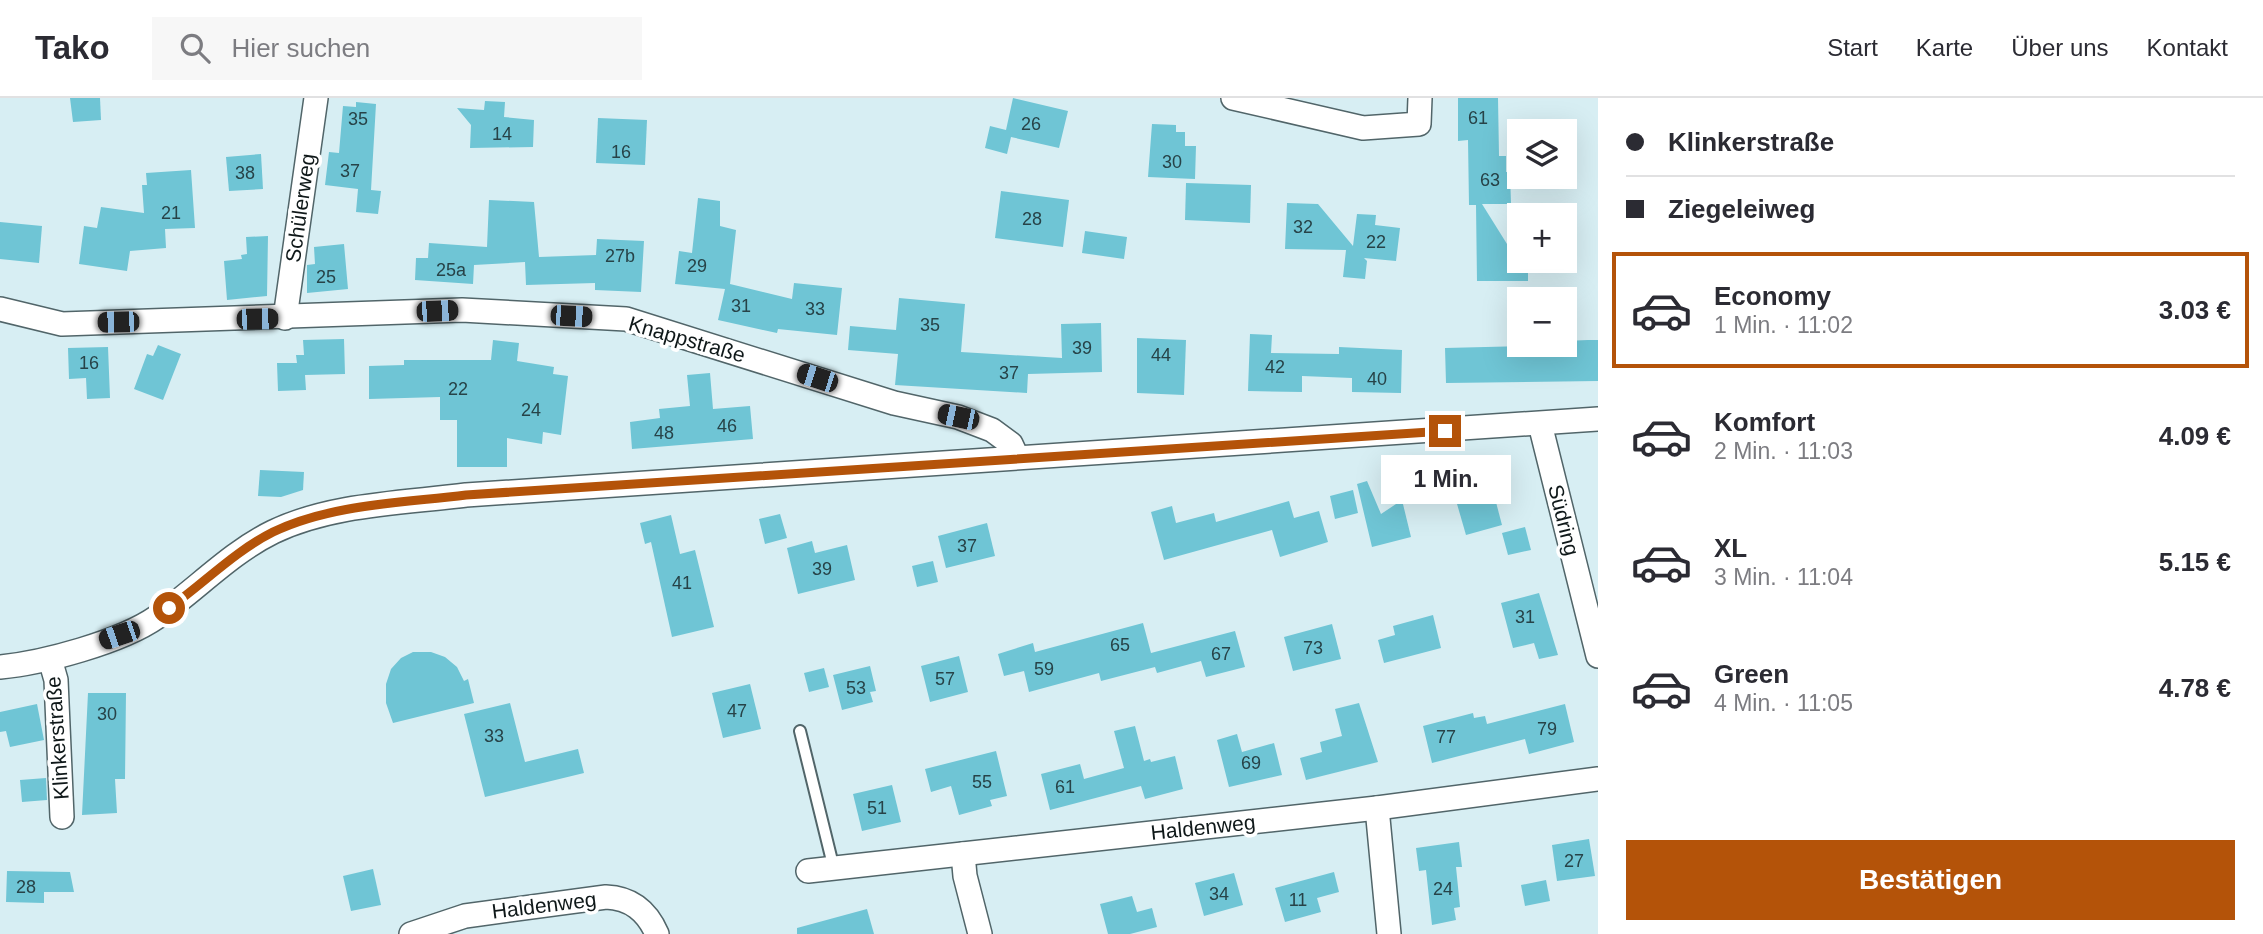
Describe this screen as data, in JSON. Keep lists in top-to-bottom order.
{
  "streets": {
    "street": [
      "Schülerweg",
      "Knappstraße",
      "Südring",
      "Klinkerstraße",
      "Haldenweg"
    ]
  },
  "crossings": [
    ["Schülerweg", "Knappstraße"],
    ["Knappstraße", "Klinkerstraße"],
    ["Südring", "Klinkerstraße"]
  ],
  "house_numbers": [
    "61",
    "35",
    "26",
    "14",
    "16",
    "30",
    "37",
    "38",
    "63",
    "21",
    "28",
    "32",
    "22",
    "27b",
    "29",
    "25a",
    "25",
    "31",
    "33",
    "35",
    "39",
    "44",
    "16",
    "42",
    "37",
    "40",
    "22",
    "24",
    "46",
    "48",
    "37",
    "39",
    "41",
    "31",
    "65",
    "73",
    "67",
    "59",
    "57",
    "53",
    "47",
    "30",
    "79",
    "33",
    "77",
    "69",
    "55",
    "61",
    "51",
    "27",
    "28",
    "24",
    "34",
    "11"
  ],
  "page": {
    "header": "Tako",
    "search": "Hier suchen",
    "nav": [
      "Start",
      "Karte",
      "Über uns",
      "Kontakt"
    ],
    "banner": ["Klinkerstraße", "Ziegeleiweg"],
    "map_buttons": ["+", "−"],
    "list": [
      {
        "name": "Economy",
        "note": "1 Min. · 11:02",
        "value": "3.03 €"
      },
      {
        "name": "Komfort",
        "note": "2 Min. · 11:03",
        "value": "4.09 €"
      },
      {
        "name": "XL",
        "note": "3 Min. · 11:04",
        "value": "5.15 €"
      },
      {
        "name": "Green",
        "note": "4 Min. · 11:05",
        "value": "4.78 €"
      }
    ],
    "bubble": "1 Min.",
    "buttons": "Bestätigen"
  }
}
